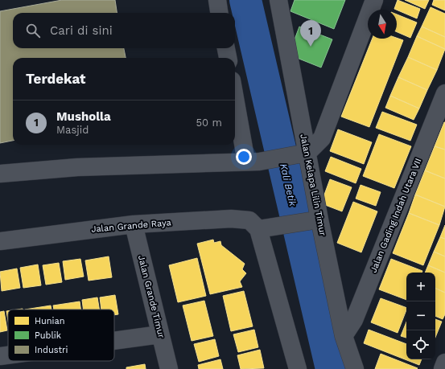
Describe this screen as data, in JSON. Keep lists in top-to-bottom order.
{
  "streets": {
    "street": [
      "Jalan Kelapa Lilin Timur",
      "Jalan Gading Indah Utara VII",
      "Jalan Grande Raya",
      "Jalan Grande Timur"
    ]
  },
  "crossings": [
    ["Jalan Kelapa Lilin Timur", "Jalan Gading Indah Utara VII"],
    ["Jalan Grande Raya", "Jalan Grande Timur"]
  ],
  "water": ["Kali Betik"],
  "legend": ["Hunian", "Publik", "Industri"],
  "north": "bottom",
  "page": {
    "search": "Cari di sini",
    "pins": "1",
    "heading": "Terdekat",
    "list": [
      {
        "mark": "1",
        "name": "Musholla",
        "note": "Masjid",
        "value": "50 m"
      }
    ],
    "map_buttons": ["+", "−"]
  }
}
